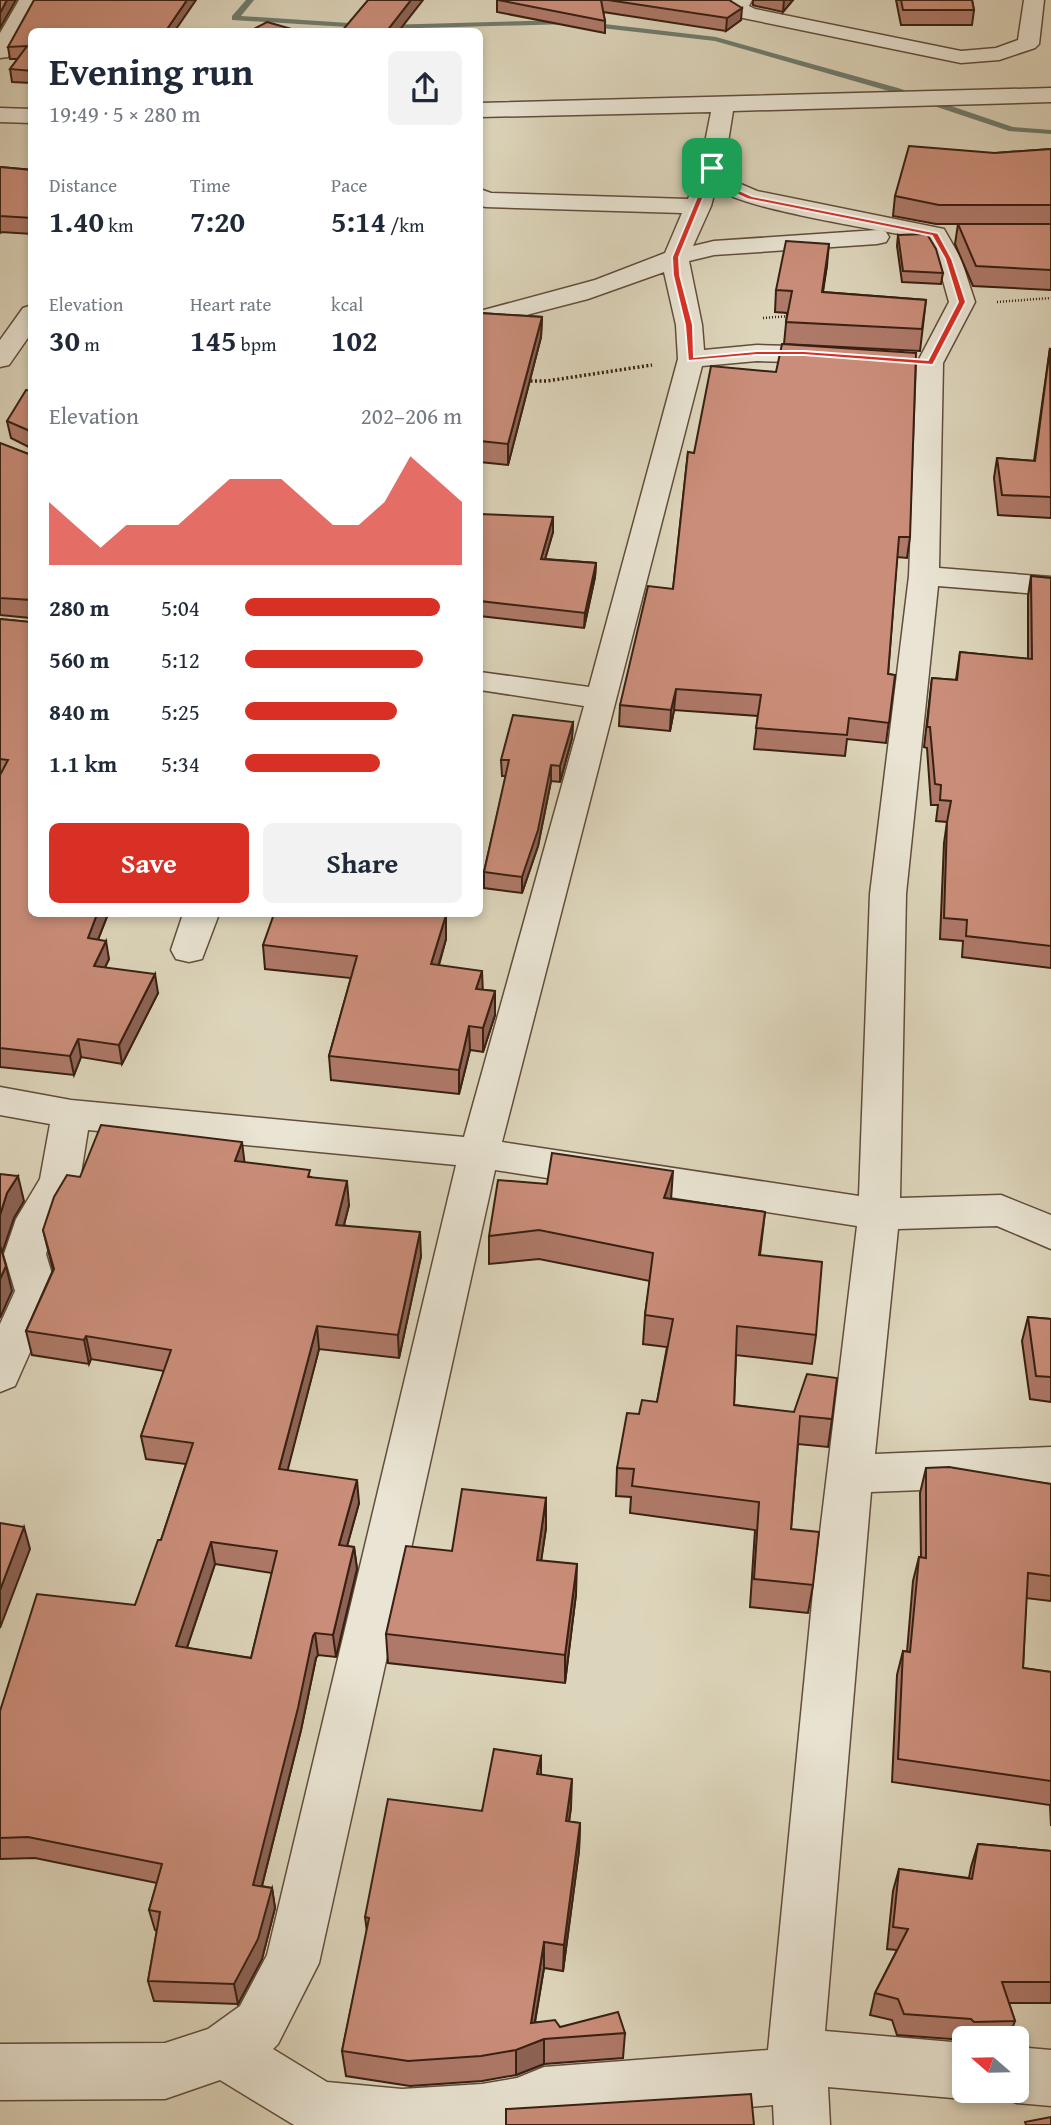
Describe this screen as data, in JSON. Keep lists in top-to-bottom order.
{
  "north": "left",
  "page": {
    "heading": ["Evening run", "19:49 · 5 × 280 m"],
    "stats": [
      ["Distance", "1.40 km"],
      ["Time", "7:20"],
      ["Pace", "5:14 /km"],
      ["Elevation", "30 m"],
      ["Heart rate", "145 bpm"],
      ["kcal", "102"]
    ],
    "chart": ["Elevation", "202–206 m"],
    "list": [
      {
        "name": "280 m",
        "note": "5:04"
      },
      {
        "name": "560 m",
        "note": "5:12"
      },
      {
        "name": "840 m",
        "note": "5:25"
      },
      {
        "name": "1.1 km",
        "note": "5:34"
      }
    ],
    "buttons": ["Save", "Share"]
  }
}
